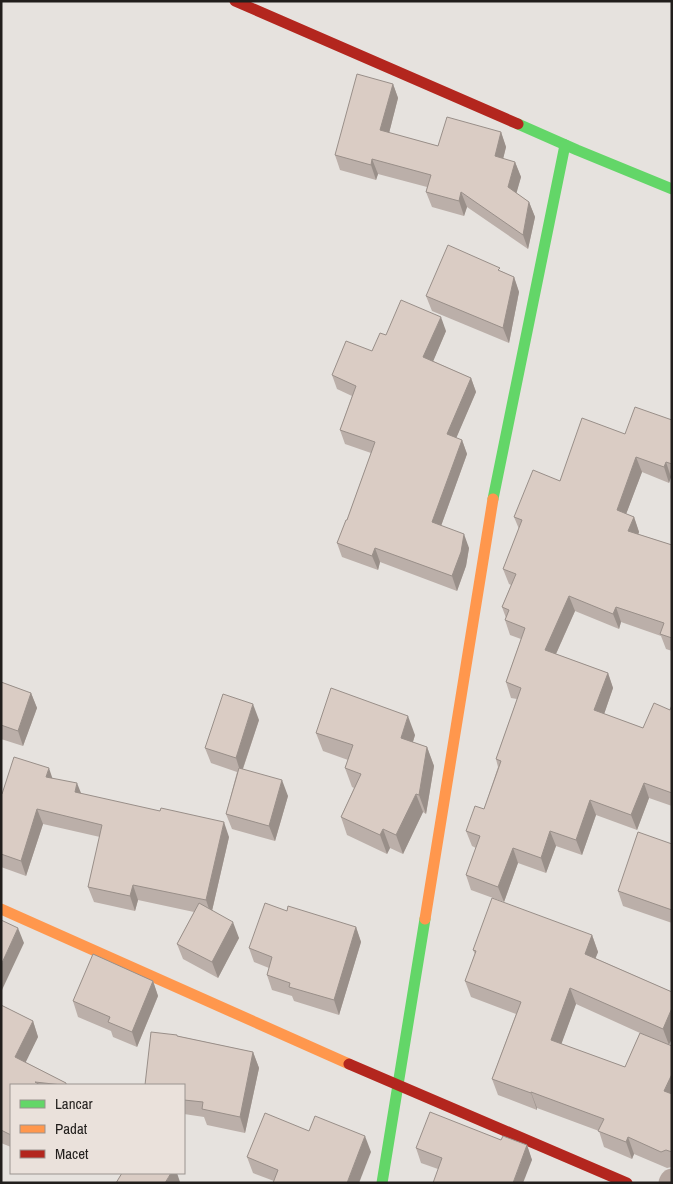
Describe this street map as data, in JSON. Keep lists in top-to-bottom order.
{
  "legend": ["Lancar", "Padat", "Macet"]
}
